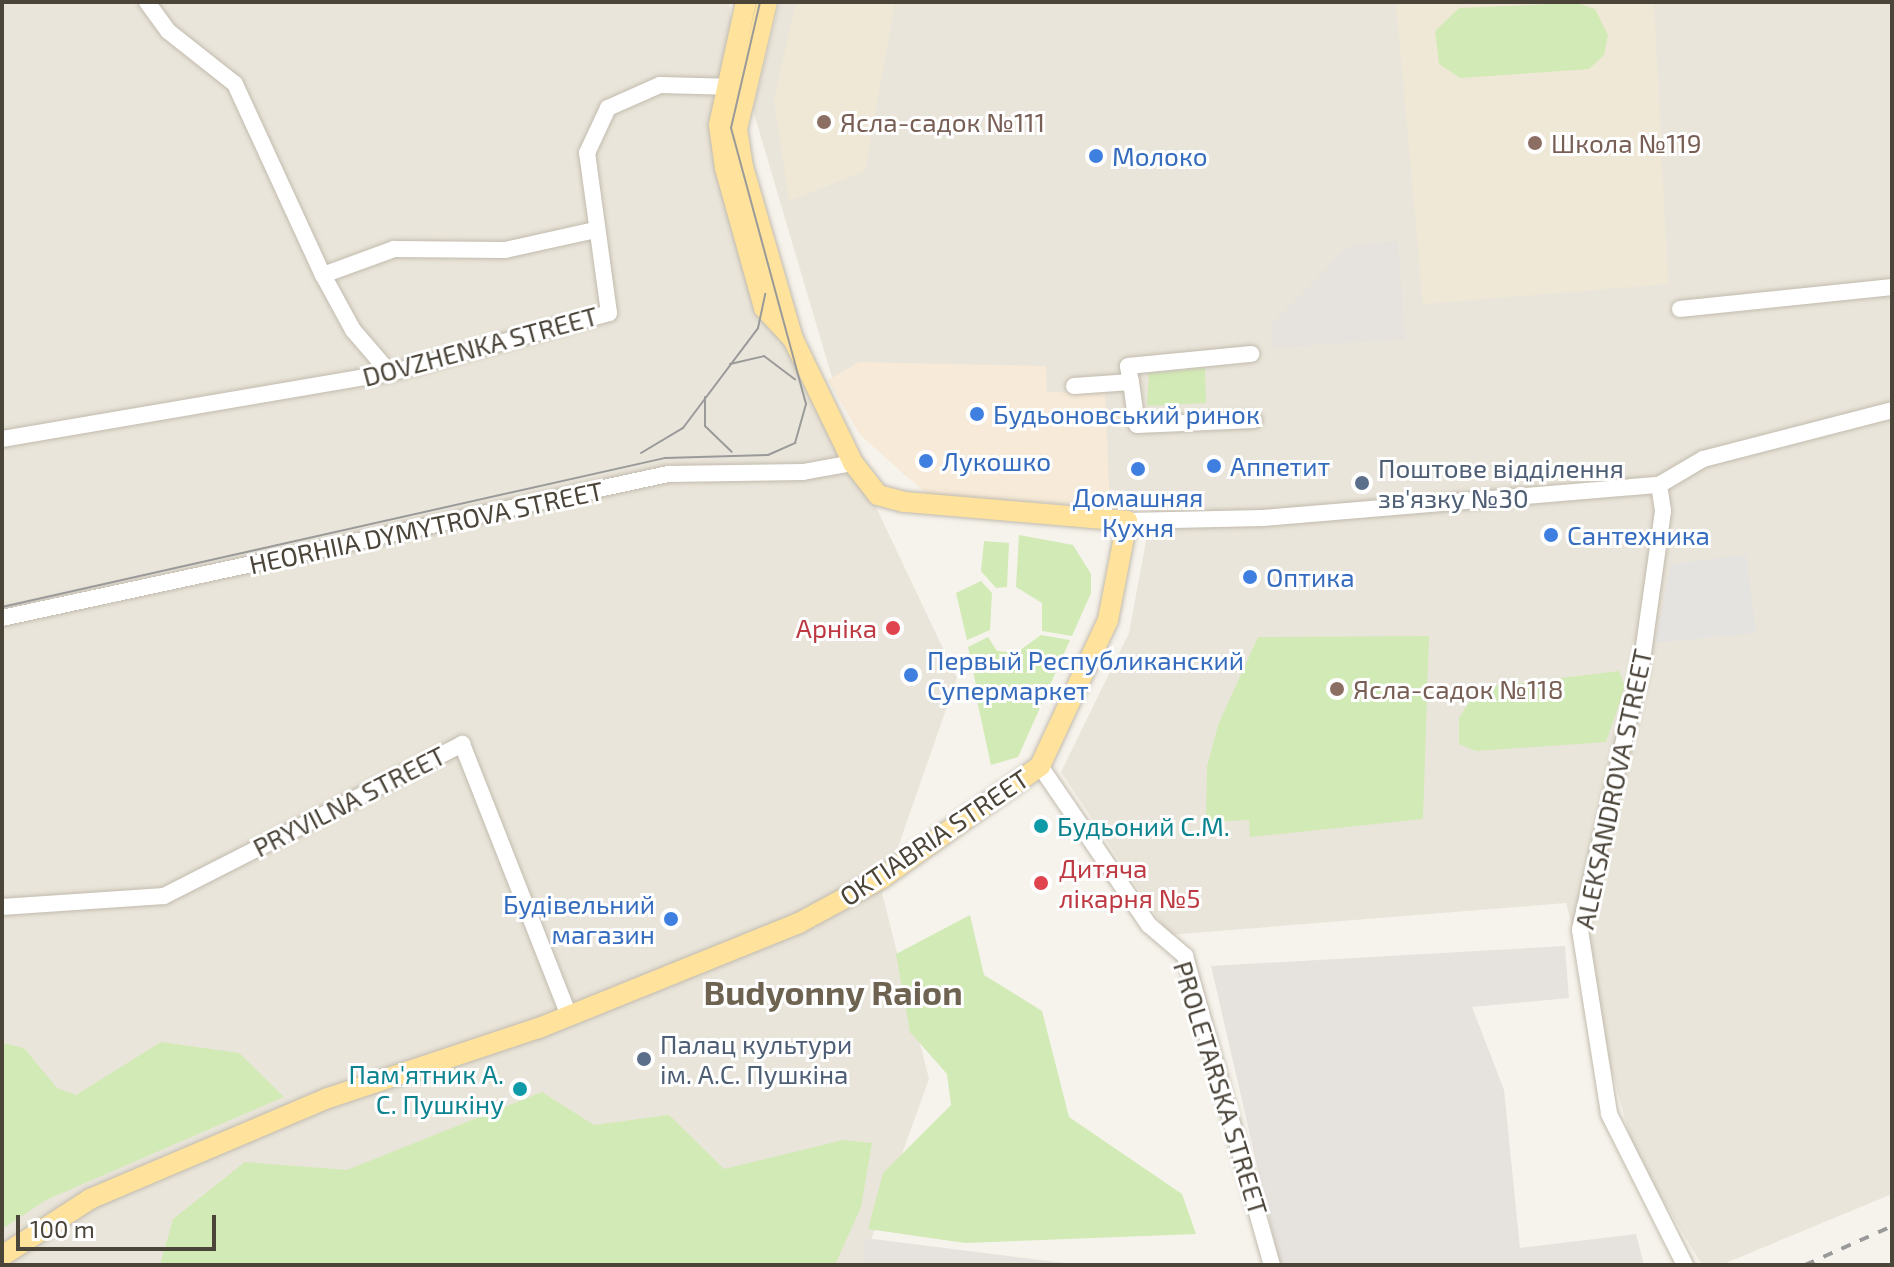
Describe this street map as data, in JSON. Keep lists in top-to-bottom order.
{
  "streets": {
    "main road": ["OKTIABRIA STREET"],
    "street": [
      "DOVZHENKA STREET",
      "HEORHIIA DYMYTROVA STREET",
      "ALEKSANDROVA STREET",
      "PRYVILNA STREET",
      "PROLETARSKA STREET"
    ]
  },
  "crossings": [
    ["PRYVILNA STREET", "OKTIABRIA STREET"],
    ["OKTIABRIA STREET", "PROLETARSKA STREET"]
  ],
  "districts": ["Budyonny Raion"],
  "places": [
    "Ясла-садок №111",
    "Школа №119",
    "Молоко",
    "Будьоновський ринок",
    "Лукошко",
    "Аппетит",
    "Домашняя Кухня",
    "Поштове відділення зв'язку №30",
    "Сантехника",
    "Оптика",
    "Арніка",
    "Первый Республиканский Супермаркет",
    "Ясла-садок №118",
    "Будьоний С.М.",
    "Дитяча лікарня №5",
    "Будівельний магазин",
    "Палац культури ім. А.С. Пушкіна",
    "Пам'ятник А. С. Пушкіну"
  ],
  "scale_bar": "100 m"
}
